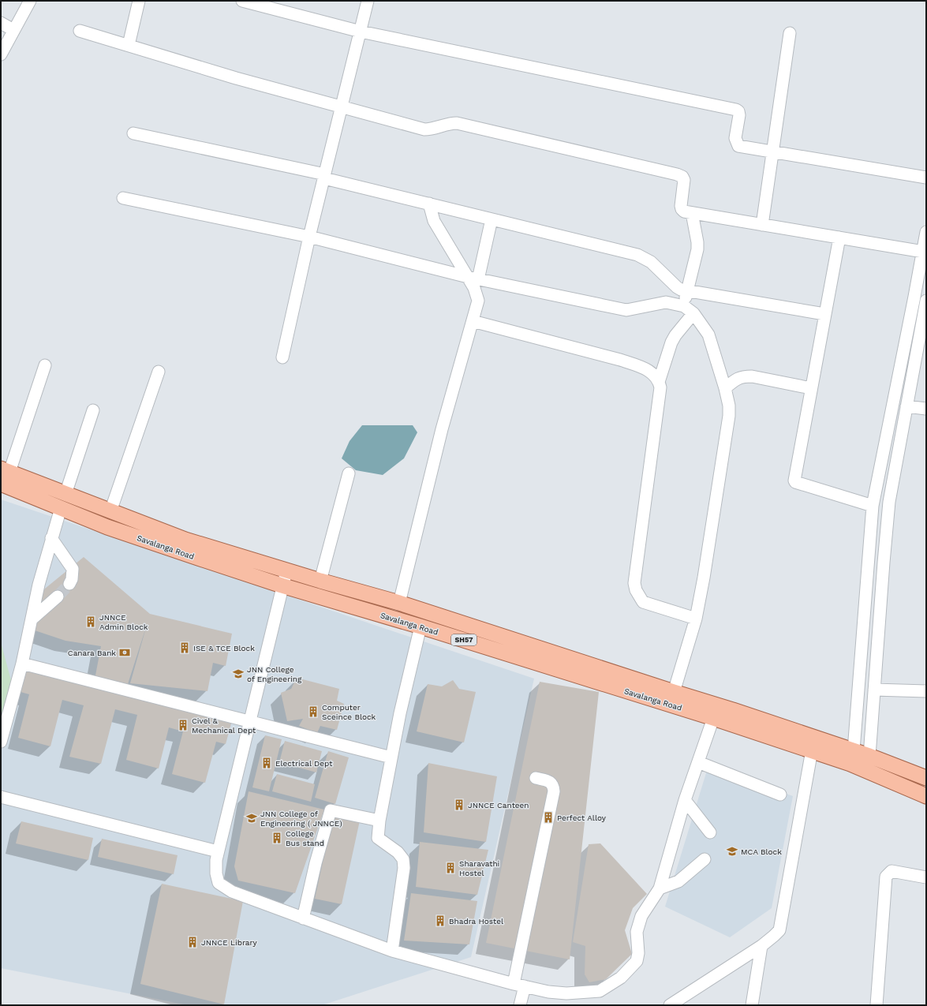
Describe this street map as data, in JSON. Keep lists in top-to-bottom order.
{
  "streets": {
    "main road": ["Savalanga Road", "SH57"]
  },
  "places": {
    "building": [
      "JNNCE Admin Block",
      "ISE & TCE Block",
      "Computer Sceince Block",
      "Civel & Mechanical Dept",
      "Electrical Dept",
      "JNNCE Canteen",
      "Perfect Alloy",
      "College Bus stand",
      "Sharavathi Hostel",
      "Bhadra Hostel",
      "JNNCE Library"
    ],
    "bank": ["Canara Bank"],
    "school or university": ["JNN College of Engineering", "JNN College of Engineering ( JNNCE)", "MCA Block"]
  }
}
